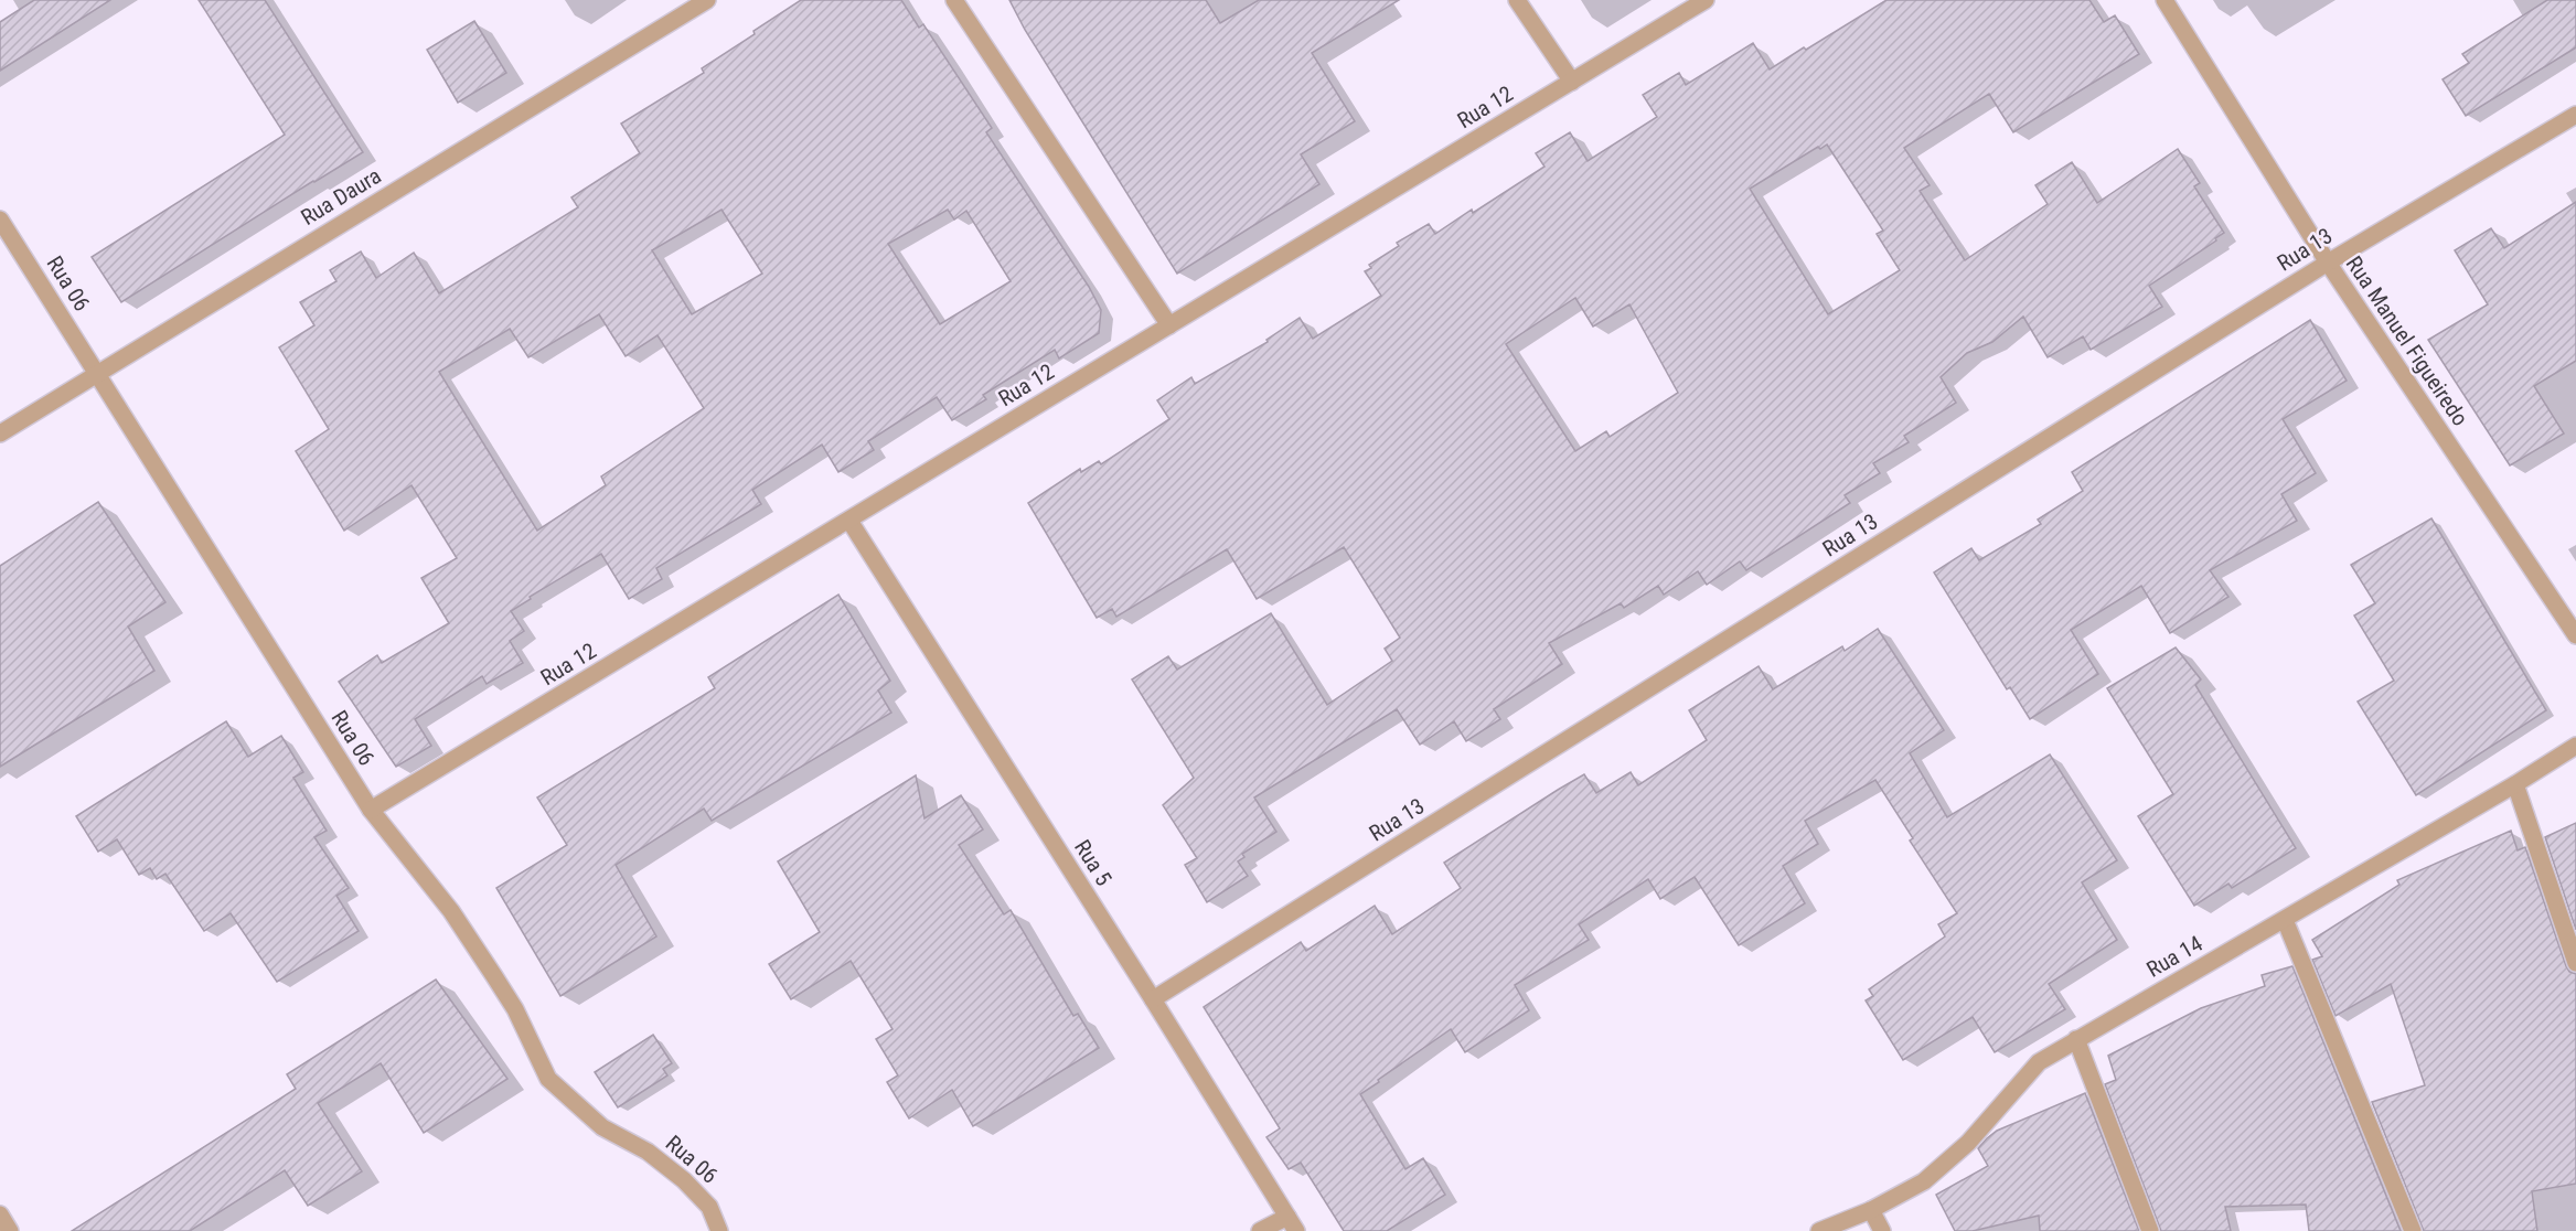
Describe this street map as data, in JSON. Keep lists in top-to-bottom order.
{
  "streets": {
    "street": [
      "Rua 12",
      "Rua Daura",
      "Rua 13",
      "Rua 06",
      "Rua Manuel Figueiredo",
      "Rua 5",
      "Rua 14"
    ]
  },
  "crossings": [
    ["Rua 12", "Rua 06"],
    ["Rua 12", "Rua 5"],
    ["Rua Daura", "Rua 06"],
    ["Rua 13", "Rua Manuel Figueiredo"],
    ["Rua 13", "Rua 5"]
  ]
}
